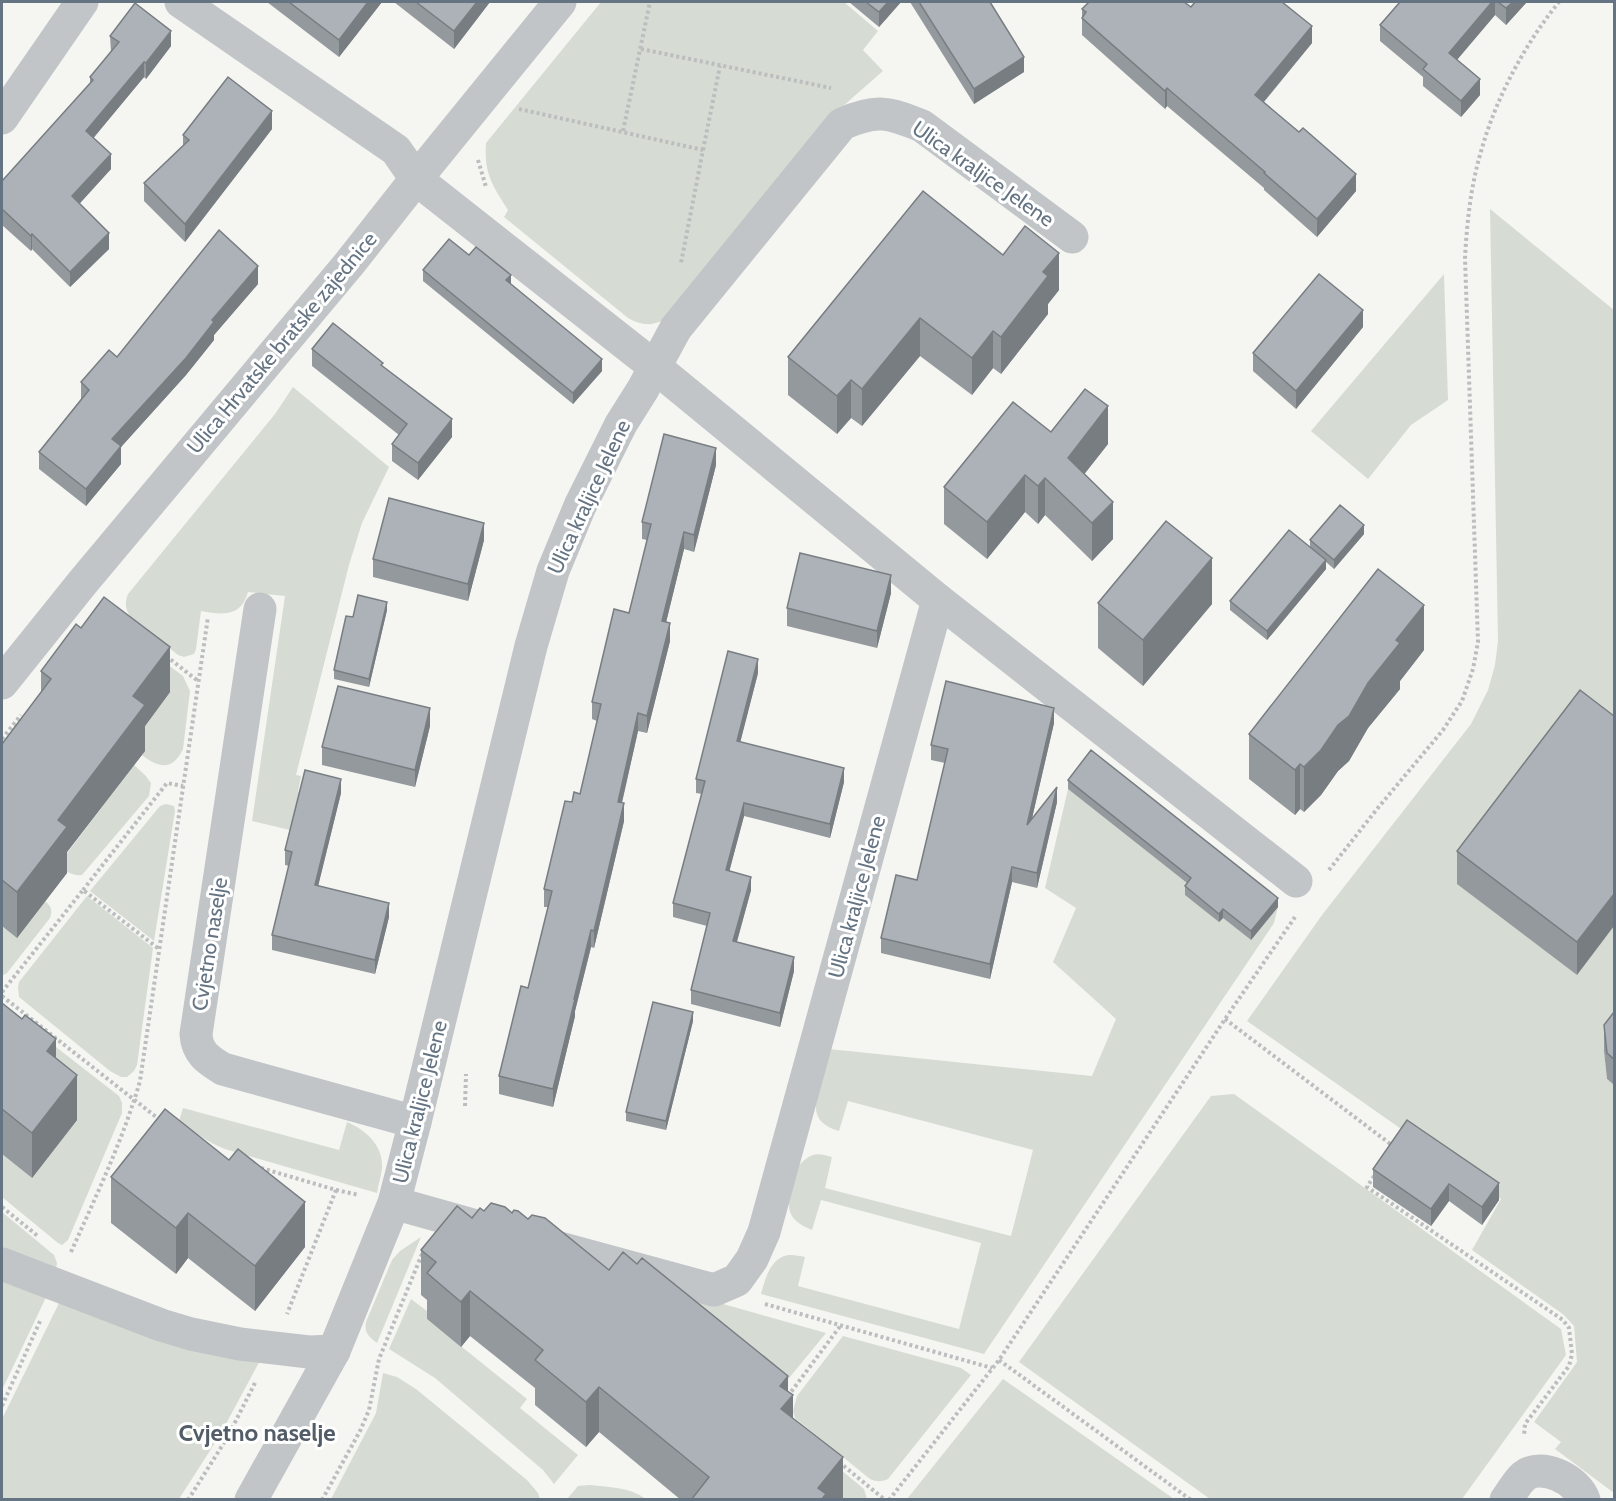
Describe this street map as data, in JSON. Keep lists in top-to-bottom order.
{
  "streets": {
    "street": ["Ulica kraljice Jelene", "Ulica Hrvatske bratske zajednice", "Cvjetno naselje"]
  },
  "crossings": [
    ["Ulica kraljice Jelene", "Cvjetno naselje"]
  ],
  "districts": ["Cvjetno naselje"]
}
